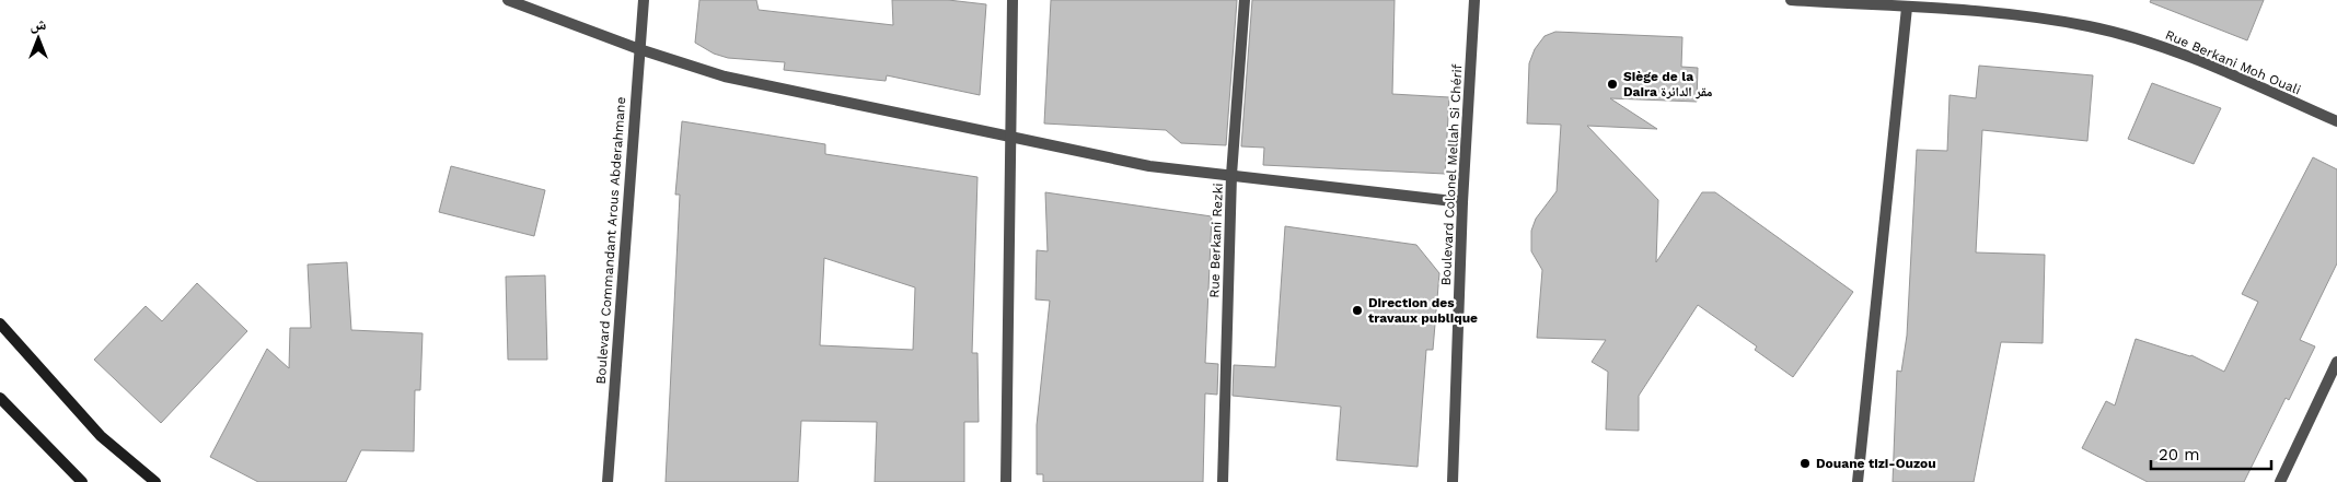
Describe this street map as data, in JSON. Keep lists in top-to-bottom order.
{
  "streets": {
    "street": [
      "Rue Berkani Moh Ouali",
      "Boulevard Colonel Mellah Si Chérif",
      "Boulevard Commandant Arous Abderahmane",
      "Rue Berkani Rezki"
    ]
  },
  "places": ["Siège de la Daira مقر الدائرة", "Direction des travaux publique", "Douane tizi-Ouzou"],
  "scale_bar": "20 m",
  "north": "top"
}
